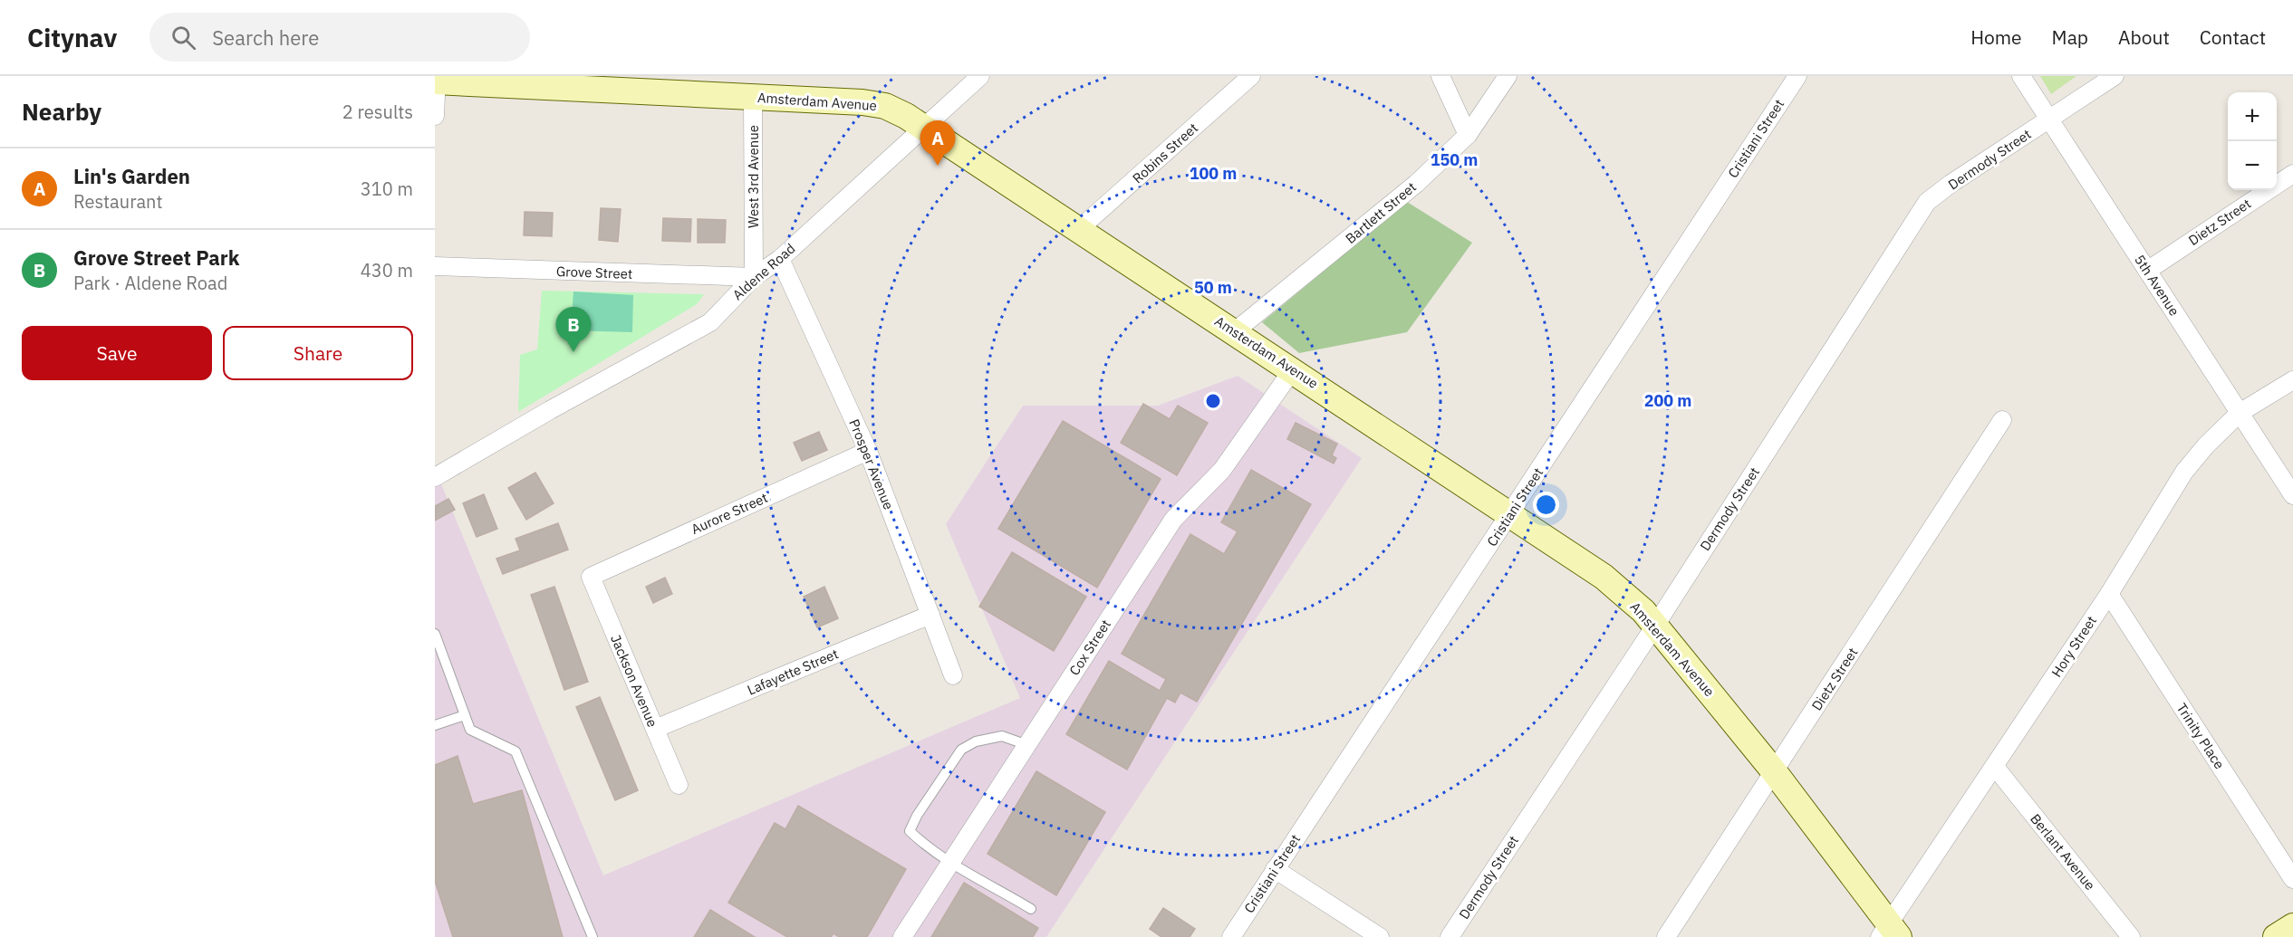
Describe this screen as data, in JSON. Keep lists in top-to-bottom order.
{
  "streets": {
    "main road": ["Amsterdam Avenue"],
    "street": [
      "Cristiani Street",
      "Robins Street",
      "Dermody Street",
      "West 3rd Avenue",
      "Bartlett Street",
      "Dietz Street",
      "Aldene Road",
      "Grove Street",
      "5th Avenue",
      "Prosper Avenue",
      "Aurore Street",
      "Hory Street",
      "Cox Street",
      "Lafayette Street",
      "Jackson Avenue",
      "Trinity Place",
      "Berlant Avenue"
    ]
  },
  "crossings": [
    ["Amsterdam Avenue", "Cristiani Street"],
    ["Amsterdam Avenue", "Robins Street"],
    ["Amsterdam Avenue", "Dermody Street"],
    ["Amsterdam Avenue", "West 3rd Avenue"],
    ["Amsterdam Avenue", "Bartlett Street"],
    ["Amsterdam Avenue", "Dietz Street"],
    ["Amsterdam Avenue", "Aldene Road"],
    ["Amsterdam Avenue", "Hory Street"],
    ["Amsterdam Avenue", "Cox Street"],
    ["Dermody Street", "5th Avenue"],
    ["West 3rd Avenue", "Aldene Road"],
    ["West 3rd Avenue", "Grove Street"],
    ["Dietz Street", "5th Avenue"],
    ["Aldene Road", "Grove Street"],
    ["Aldene Road", "Prosper Avenue"],
    ["5th Avenue", "Hory Street"],
    ["Prosper Avenue", "Aurore Street"],
    ["Prosper Avenue", "Lafayette Street"],
    ["Aurore Street", "Jackson Avenue"],
    ["Hory Street", "Trinity Place"],
    ["Hory Street", "Berlant Avenue"],
    ["Lafayette Street", "Jackson Avenue"]
  ],
  "page": {
    "header": "Citynav",
    "search": "Search here",
    "nav": [
      "Home",
      "Map",
      "About",
      "Contact"
    ],
    "heading": ["Nearby", "2 results"],
    "map_buttons": ["+", "−"],
    "pins": ["A", "B"],
    "list": [
      {
        "mark": "A",
        "name": "Lin's Garden",
        "note": "Restaurant",
        "value": "310 m"
      },
      {
        "mark": "B",
        "name": "Grove Street Park",
        "note": "Park · Aldene Road",
        "value": "430 m"
      }
    ],
    "buttons": ["Save", "Share"]
  },
  "rings": [
    "150 m",
    "100 m",
    "50 m",
    "200 m"
  ]
}
